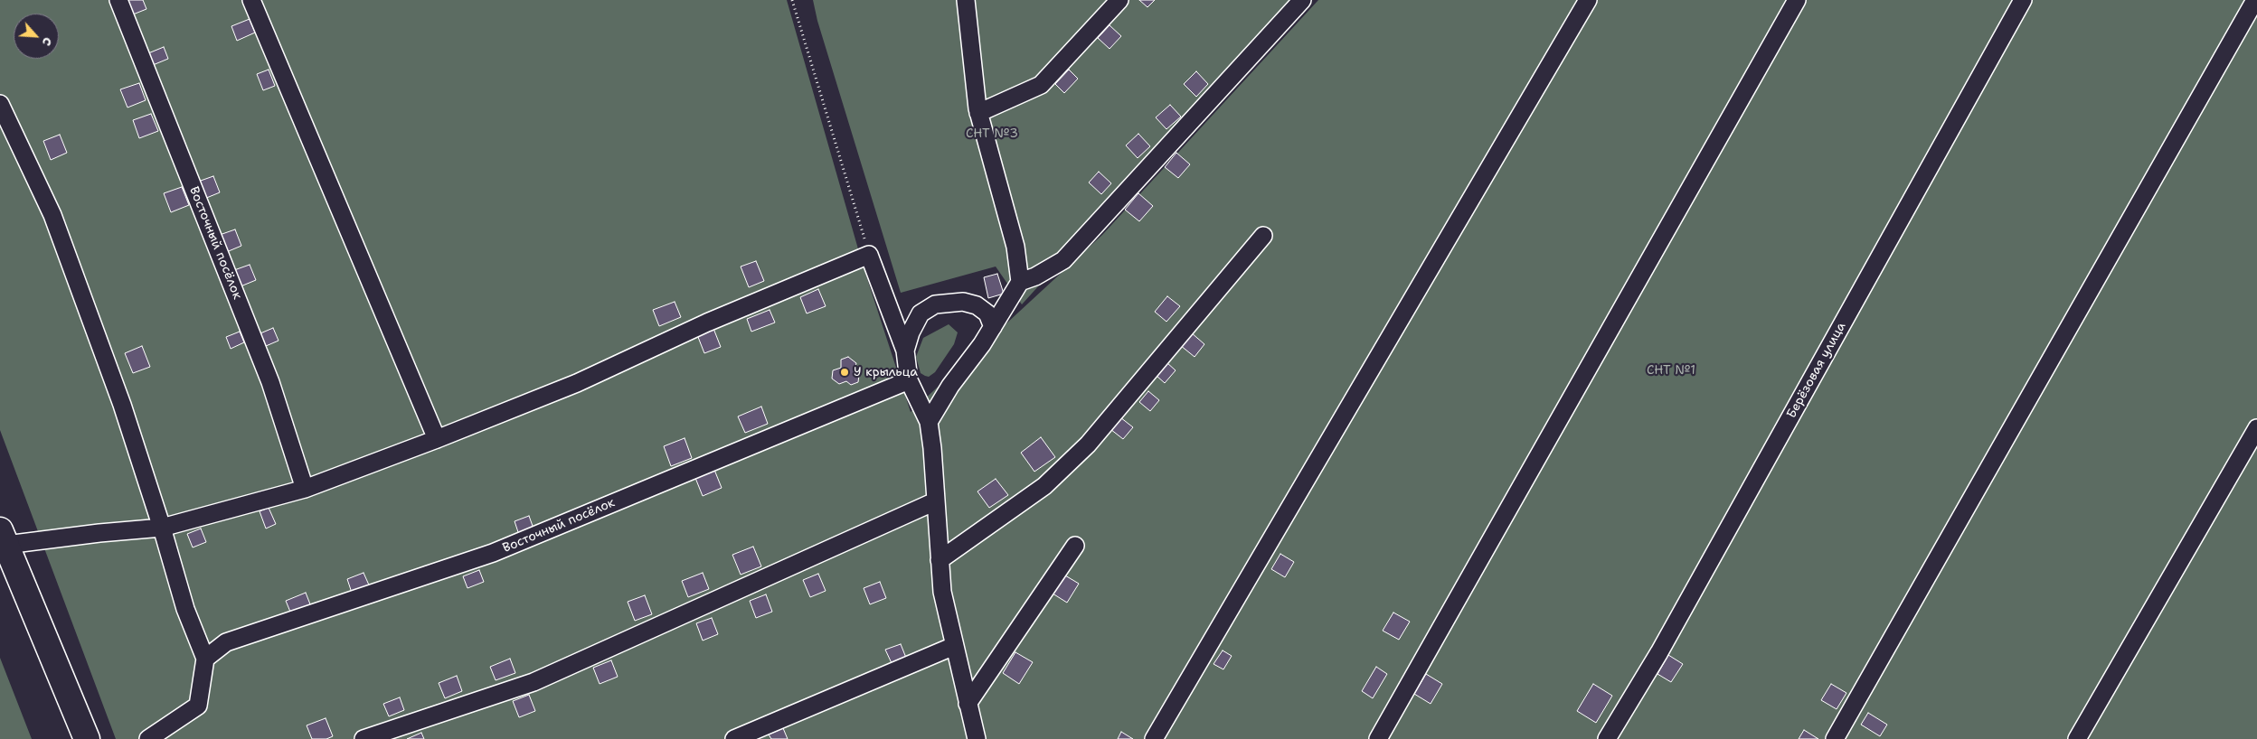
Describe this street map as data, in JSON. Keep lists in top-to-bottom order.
{
  "streets": {
    "street": ["Восточный посёлок", "Берёзовая улица"]
  },
  "parks": ["СНТ №3", "СНТ №1"],
  "places": ["У крыльца"],
  "north": "bottom right"
}
